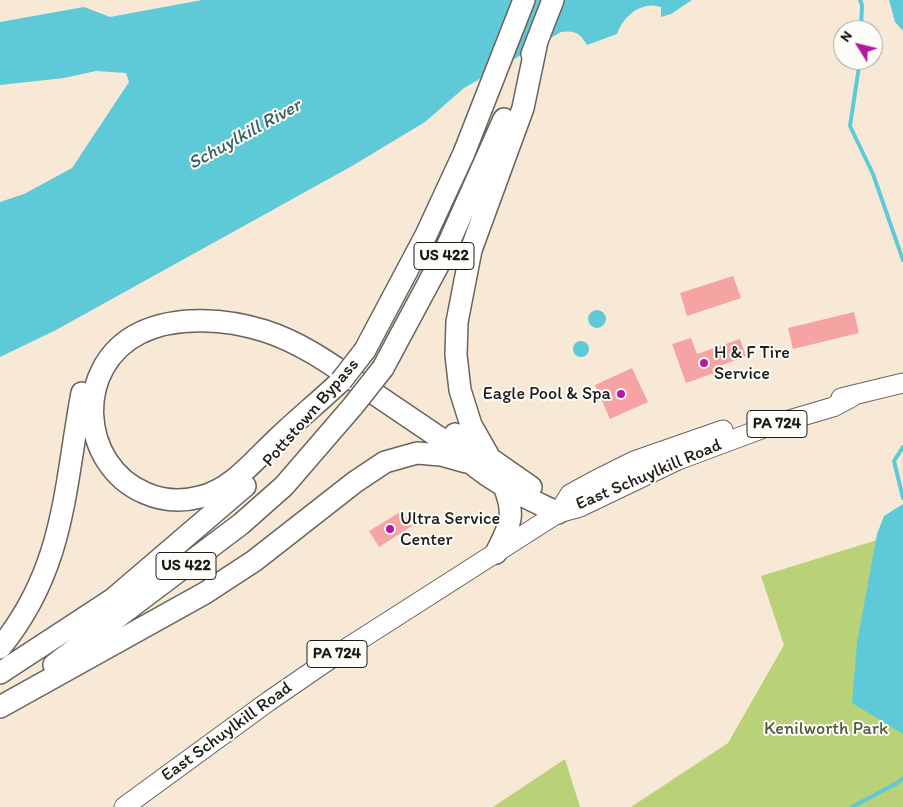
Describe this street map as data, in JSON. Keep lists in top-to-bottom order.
{
  "streets": {
    "highway": ["US 422", "Pottstown Bypass"],
    "main road": ["PA 724", "East Schuylkill Road"]
  },
  "crossings": [
    ["US 422", "Pottstown Bypass"]
  ],
  "water": ["Schuylkill River"],
  "parks": ["Kenilworth Park"],
  "places": ["H & F Tire Service", "Eagle Pool & Spa", "Ultra Service Center"],
  "north": "top left"
}
